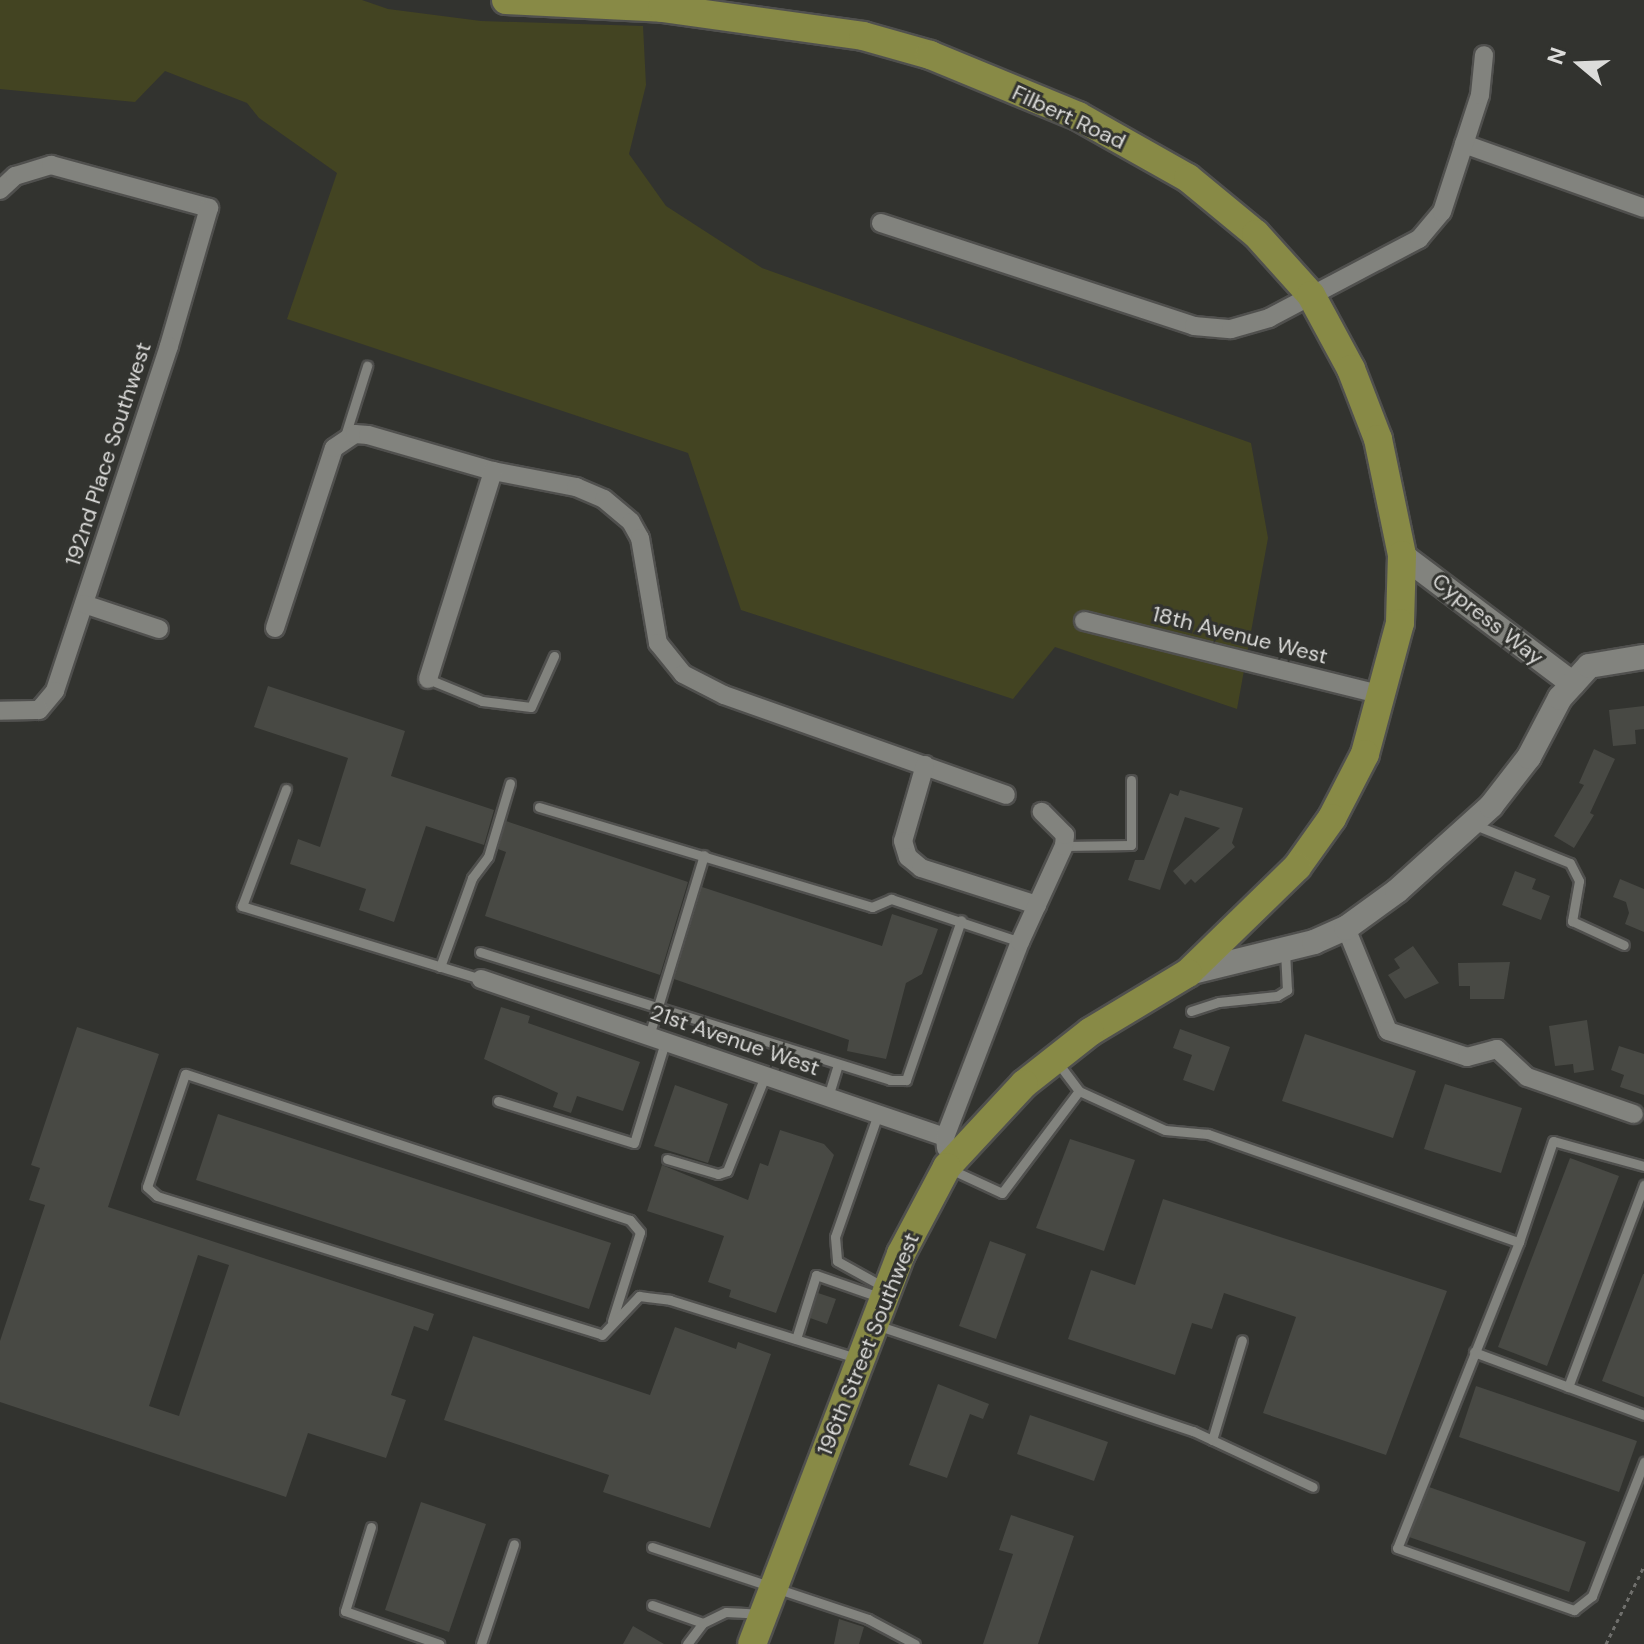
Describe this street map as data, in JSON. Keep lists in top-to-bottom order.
{
  "streets": {
    "main road": ["Filbert Road", "196th Street Southwest"],
    "street": [
      "192nd Place Southwest",
      "Cypress Way",
      "18th Avenue West",
      "21st Avenue West"
    ]
  },
  "crossings": [
    ["Filbert Road", "Cypress Way"],
    ["Filbert Road", "196th Street Southwest"],
    ["Cypress Way", "196th Street Southwest"],
    ["18th Avenue West", "196th Street Southwest"]
  ],
  "north": "left"
}
